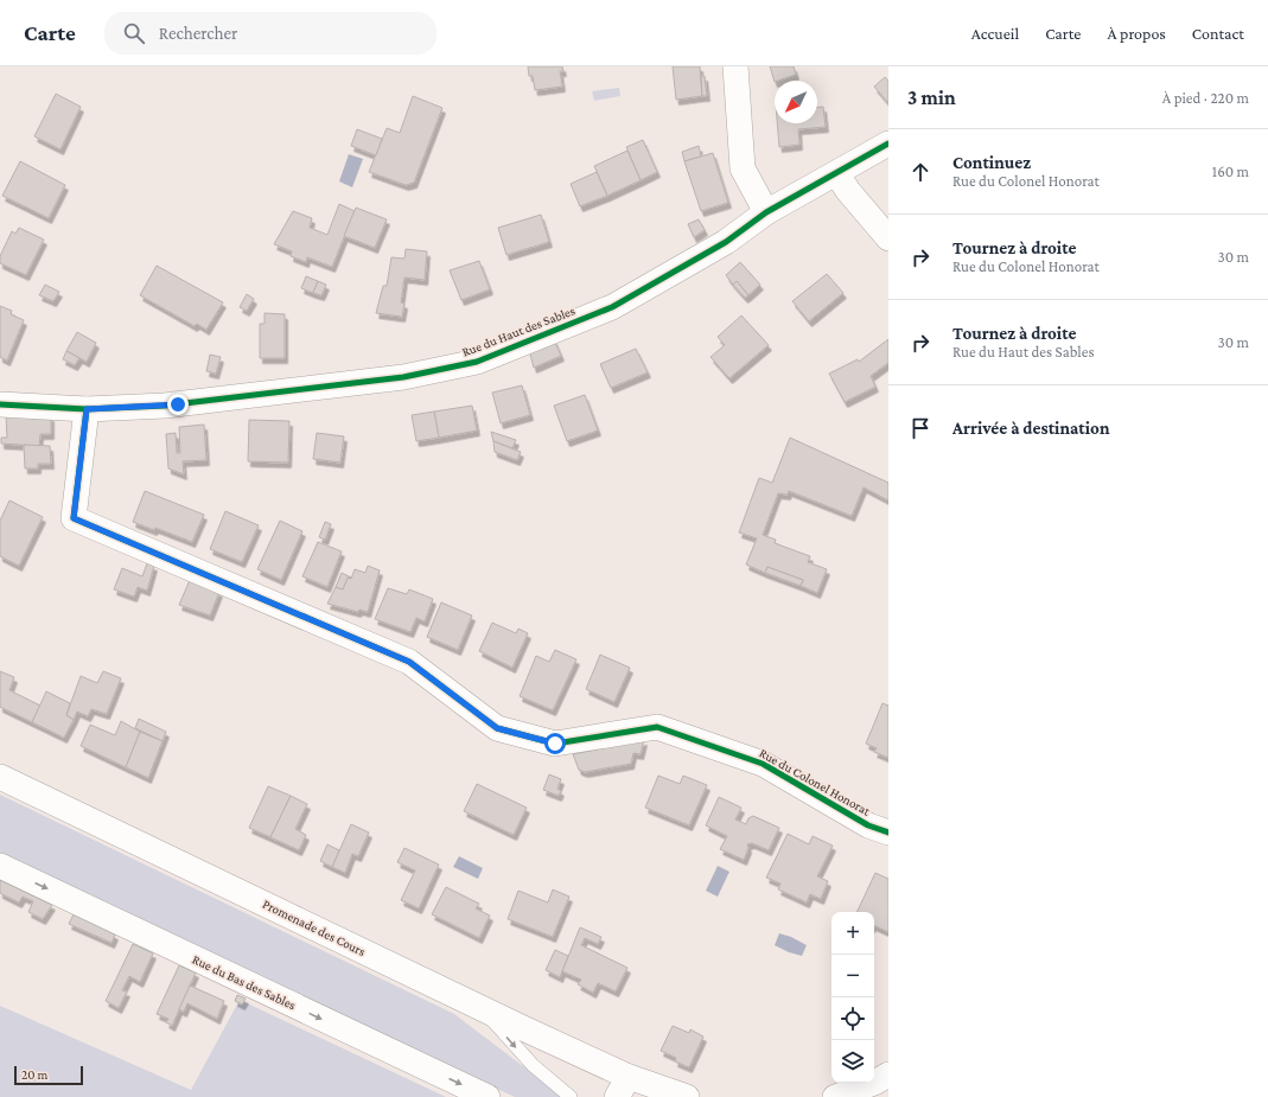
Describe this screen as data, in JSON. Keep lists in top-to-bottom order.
{
  "streets": {
    "street": [
      "Rue du Haut des Sables",
      "Rue du Colonel Honorat",
      "Promenade des Cours",
      "Rue du Bas des Sables"
    ]
  },
  "crossings": [
    ["Rue du Haut des Sables", "Rue du Colonel Honorat"]
  ],
  "one_way": ["Rue du Bas des Sables"],
  "scale_bar": "20 m",
  "north": "bottom left",
  "page": {
    "header": "Carte",
    "search": "Rechercher",
    "nav": [
      "Accueil",
      "Carte",
      "À propos",
      "Contact"
    ],
    "heading": ["3 min", "À pied · 220 m"],
    "list": [
      ["Continuez", "Rue du Colonel Honorat", "160 m"],
      ["Tournez à droite", "Rue du Colonel Honorat", "30 m"],
      ["Tournez à droite", "Rue du Haut des Sables", "30 m"],
      "Arrivée à destination"
    ],
    "map_buttons": ["+", "−"],
    "scale": "20 m"
  }
}
